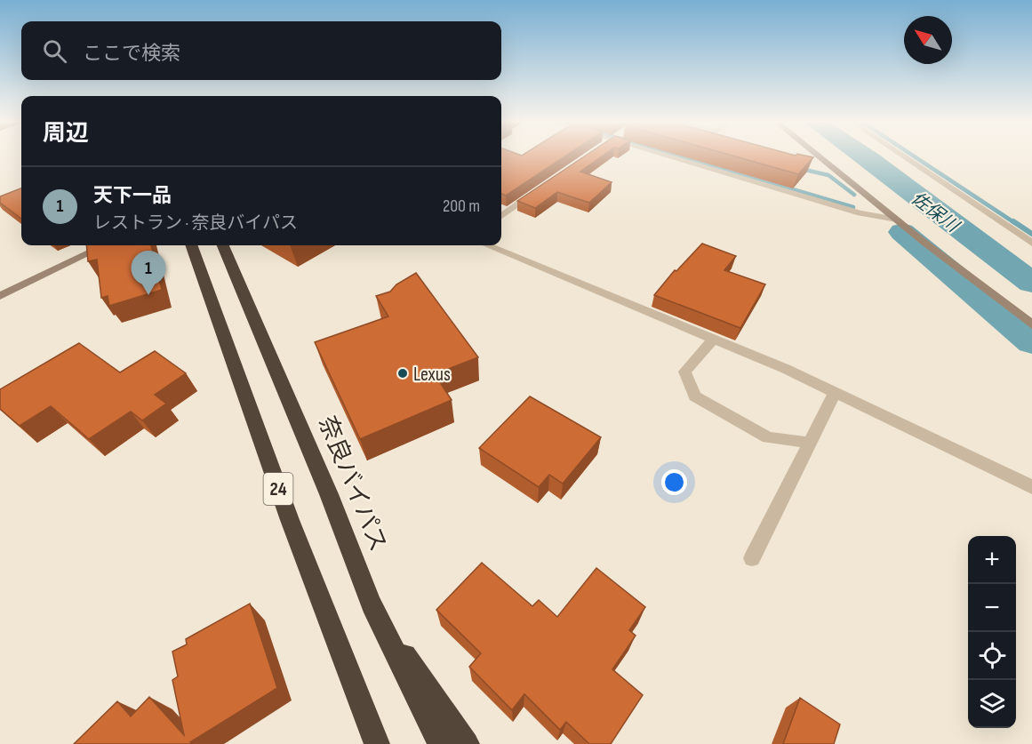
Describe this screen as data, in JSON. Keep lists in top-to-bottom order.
{
  "streets": {
    "highway": ["奈良バイパス", "24"]
  },
  "water": ["佐保川"],
  "places": ["Lexus"],
  "north": "top left",
  "page": {
    "search": "ここで検索",
    "heading": "周辺",
    "list": [
      {
        "mark": "1",
        "name": "天下一品",
        "note": "レストラン · 奈良バイパス",
        "value": "200 m"
      }
    ],
    "pins": "1",
    "map_buttons": ["+", "−"]
  }
}
